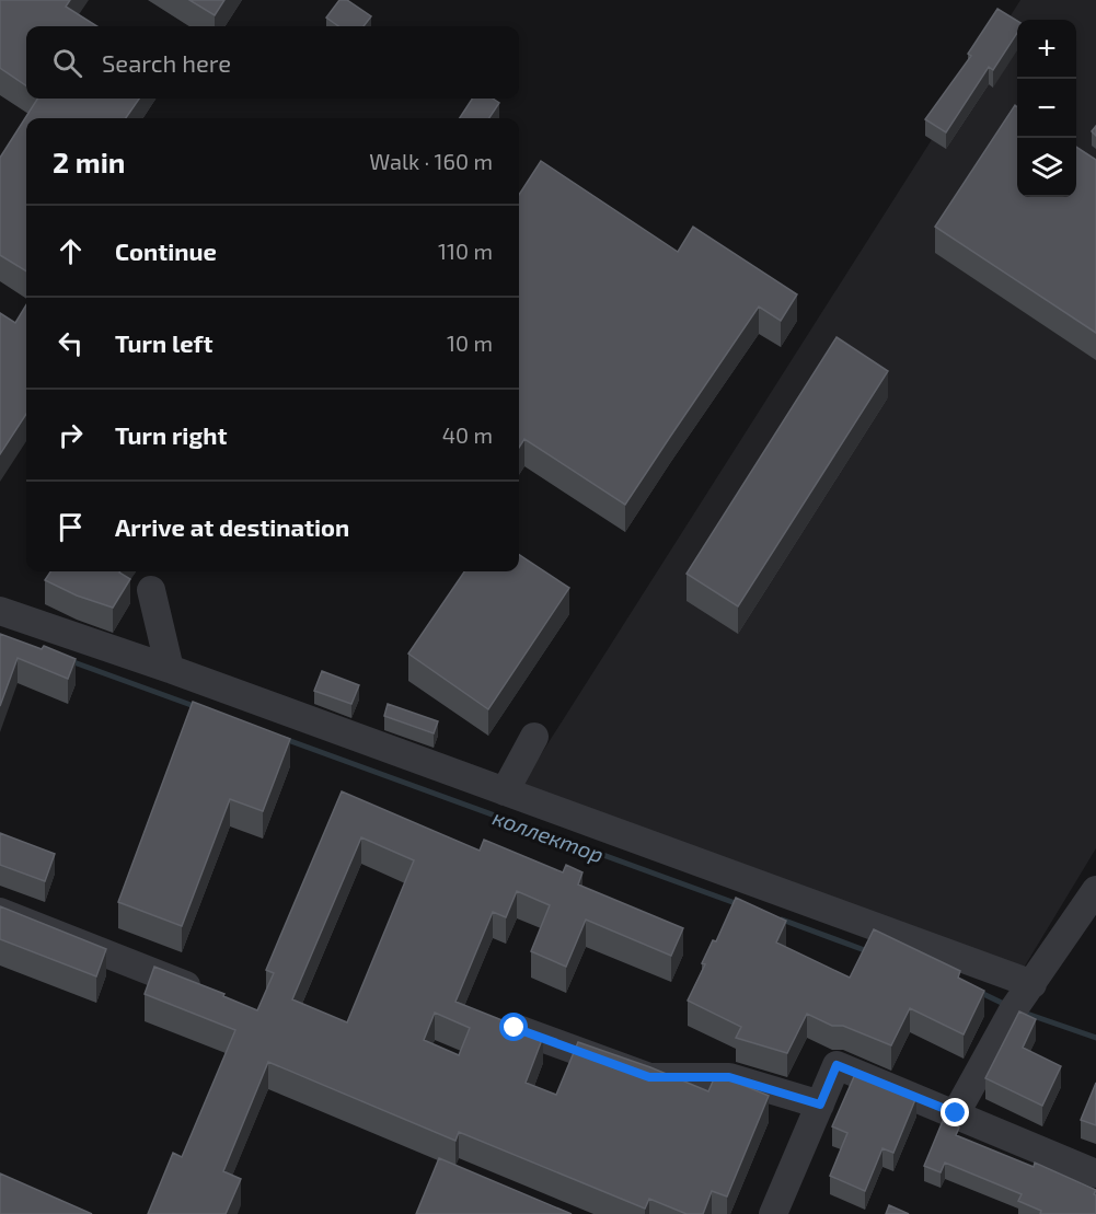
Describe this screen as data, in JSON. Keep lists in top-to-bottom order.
{
  "water": ["коллектор"],
  "page": {
    "map_buttons": ["+", "−"],
    "search": "Search here",
    "heading": ["2 min", "Walk · 160 m"],
    "list": [
      ["Continue", "110 m"],
      ["Turn left", "10 m"],
      ["Turn right", "40 m"],
      "Arrive at destination"
    ]
  }
}
